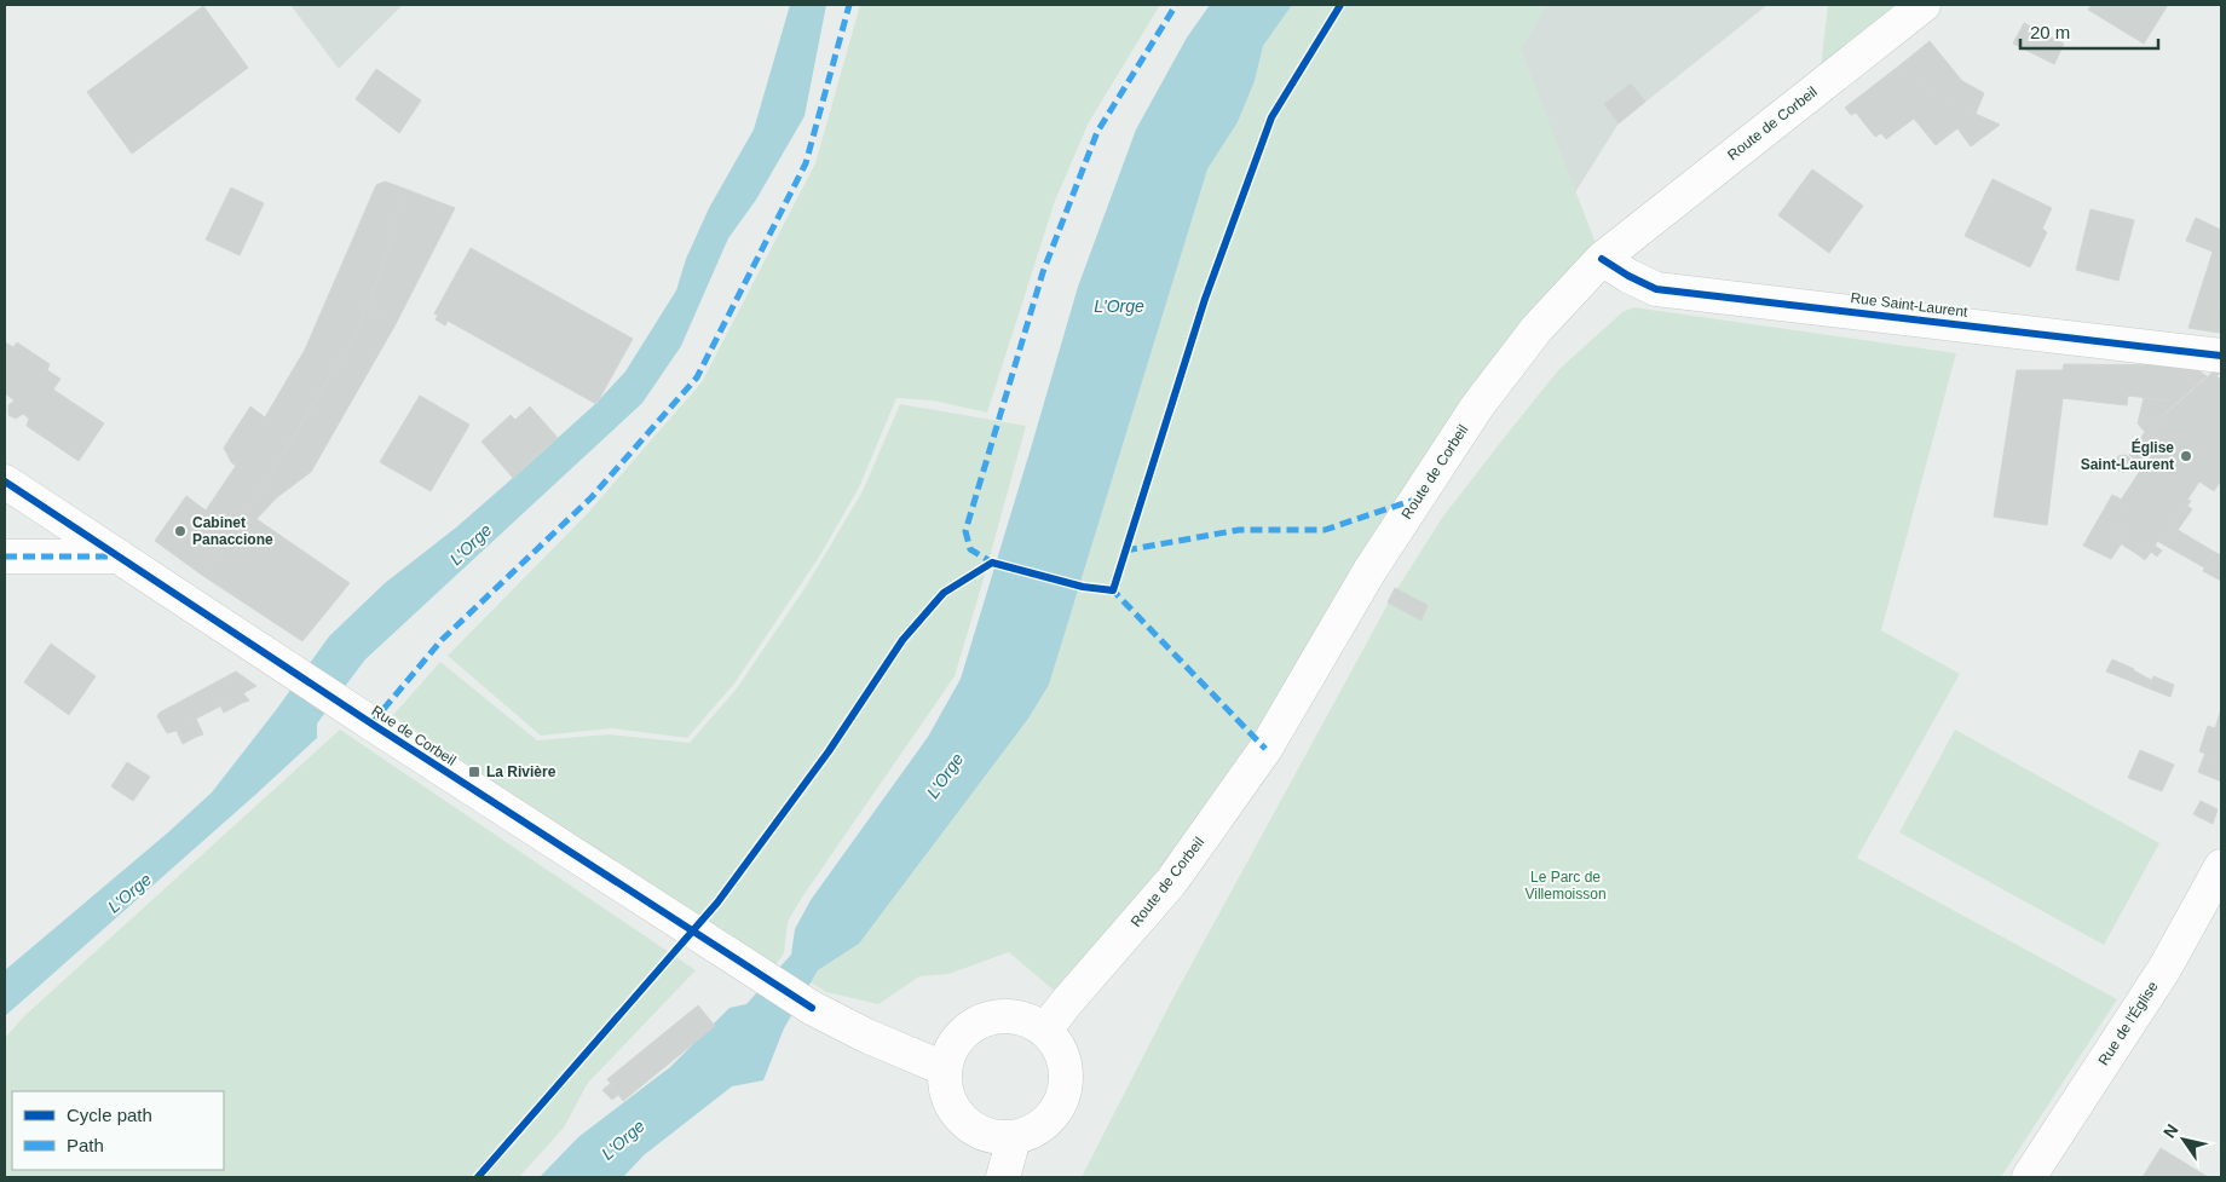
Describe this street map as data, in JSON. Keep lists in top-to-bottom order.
{
  "streets": {
    "main road": [
      "Route de Corbeil",
      "Rue Saint-Laurent",
      "Rue de Corbeil",
      "Rue de l'Église"
    ]
  },
  "crossings": [
    ["Route de Corbeil", "Rue Saint-Laurent"],
    ["Route de Corbeil", "Rue de Corbeil"]
  ],
  "water": ["L'Orge"],
  "parks": ["Le Parc de Villemoisson"],
  "places": {
    "other": ["Église Saint-Laurent", "Cabinet Panaccione"],
    "transit": ["La Rivière"]
  },
  "legend": ["Cycle path", "Path"],
  "scale_bar": "20 m",
  "north": "top left"
}
